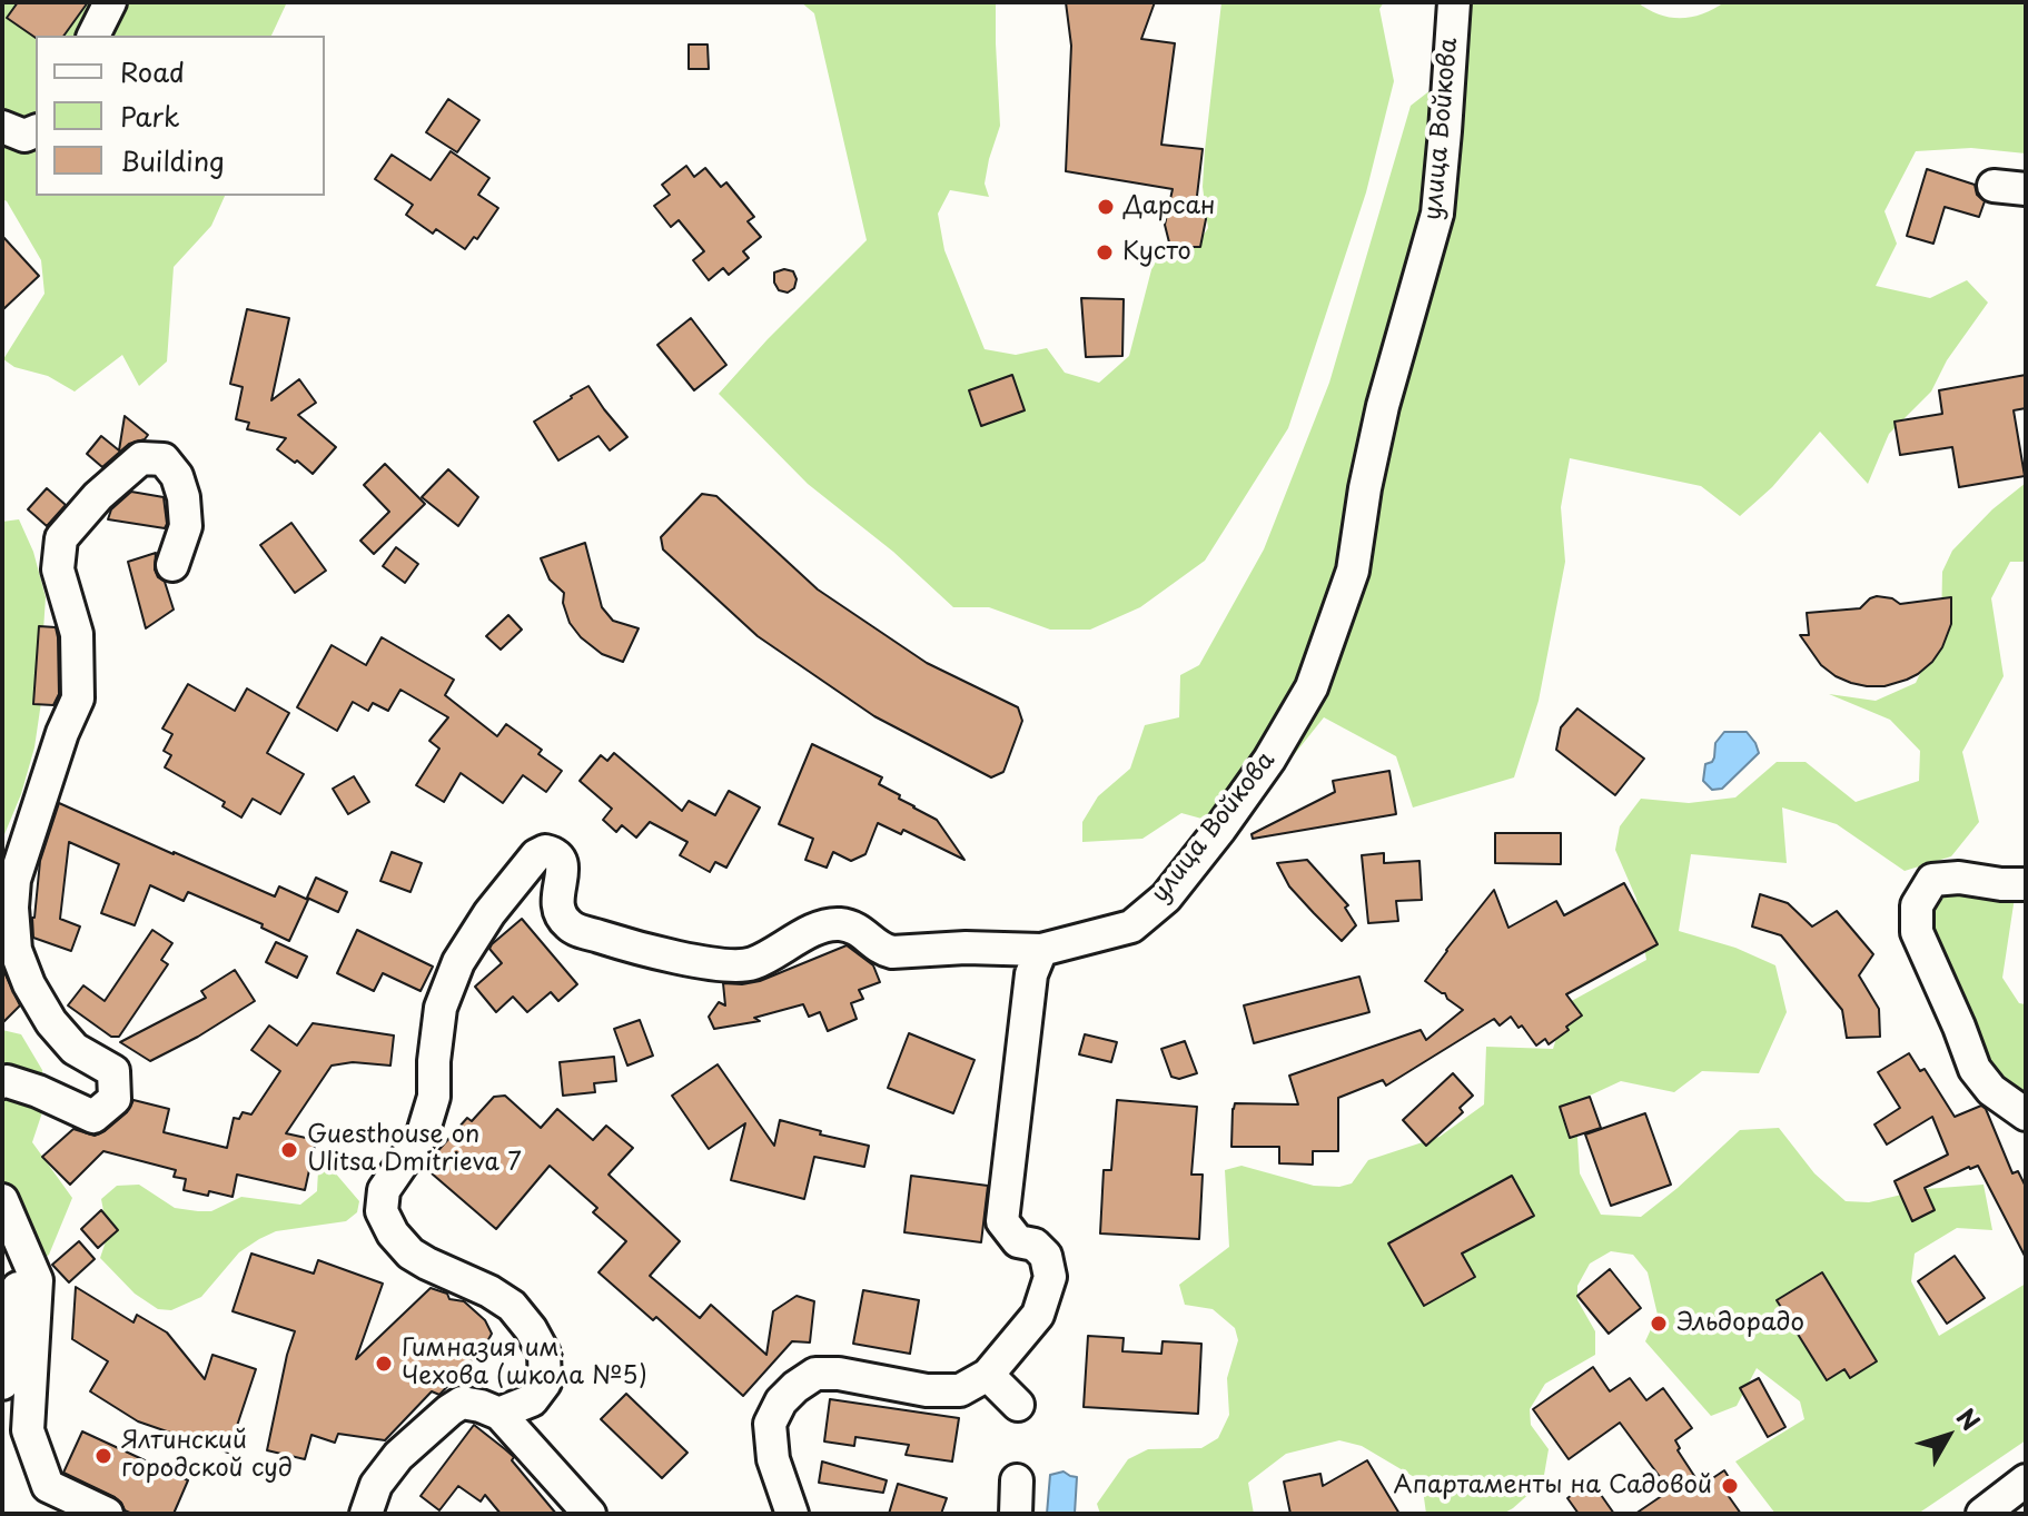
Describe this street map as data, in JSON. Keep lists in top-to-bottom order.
{
  "streets": {
    "street": ["улица Войкова"]
  },
  "places": [
    "Дарсан",
    "Кусто",
    "Guesthouse on Ulitsa Dmitrieva 7",
    "Эльдорадо",
    "Гимназия им. Чехова (школа №5)",
    "Ялтинский городской суд",
    "Апартаменты на Садовой"
  ],
  "legend": ["Road", "Park", "Building"],
  "north": "top right"
}
